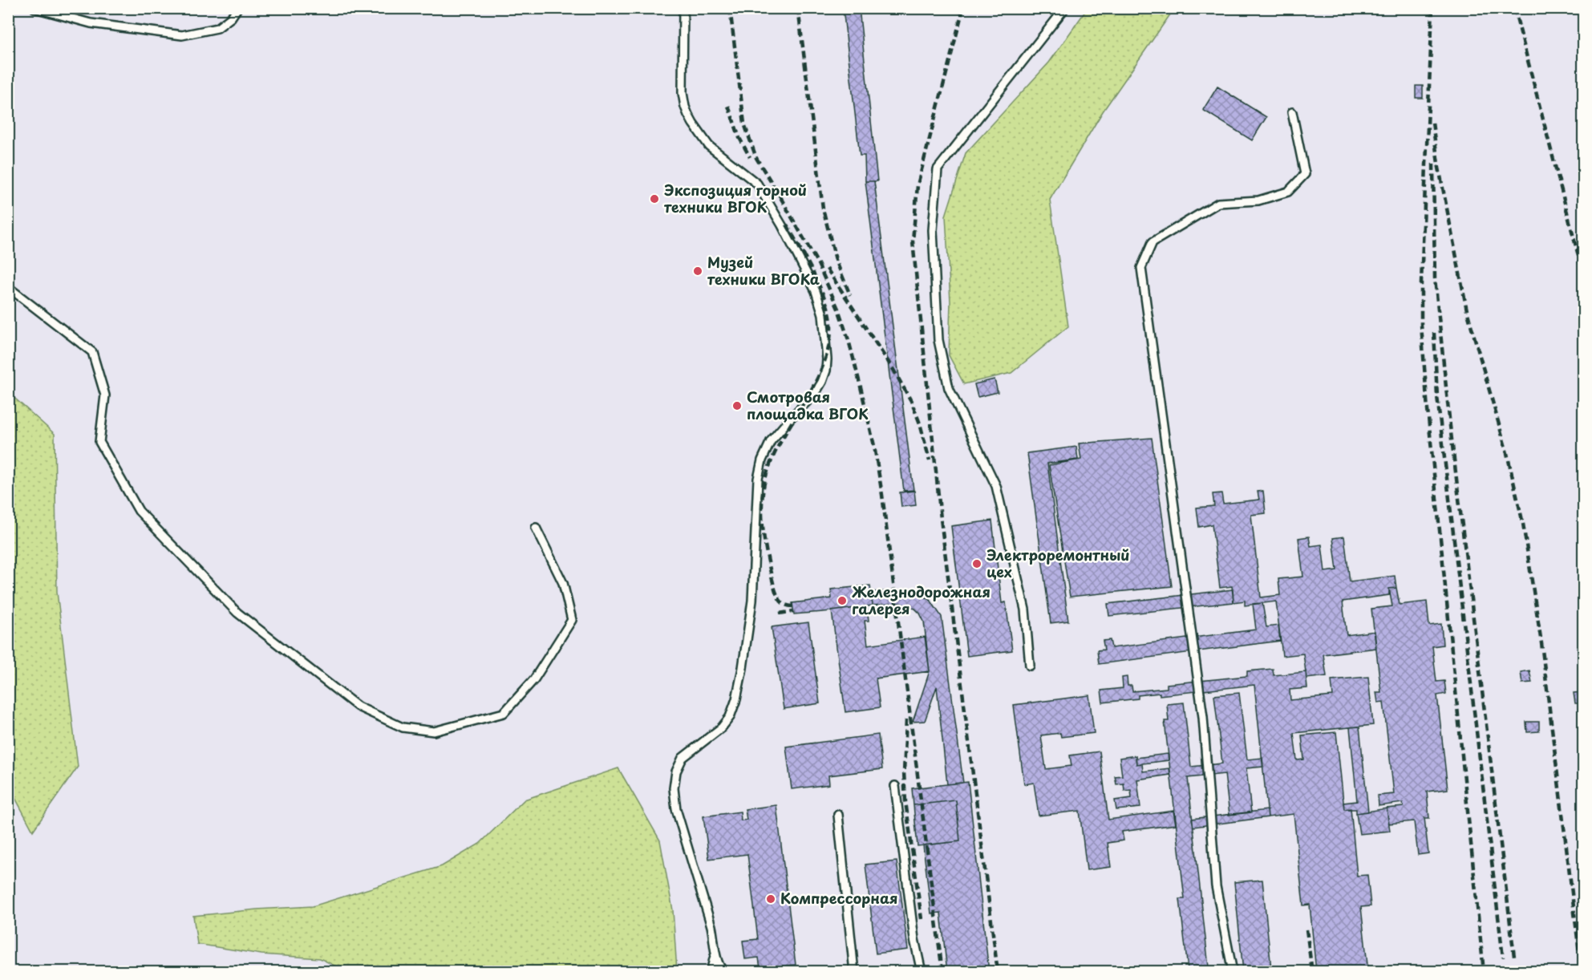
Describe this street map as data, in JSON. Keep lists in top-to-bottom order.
{
  "places": [
    "Экспозиция горной техники ВГОК",
    "Музей техники ВГОКа",
    "Смотровая площадка ВГОК",
    "Электроремонтный цех",
    "Железнодорожная галерея",
    "Компрессорная"
  ]
}
